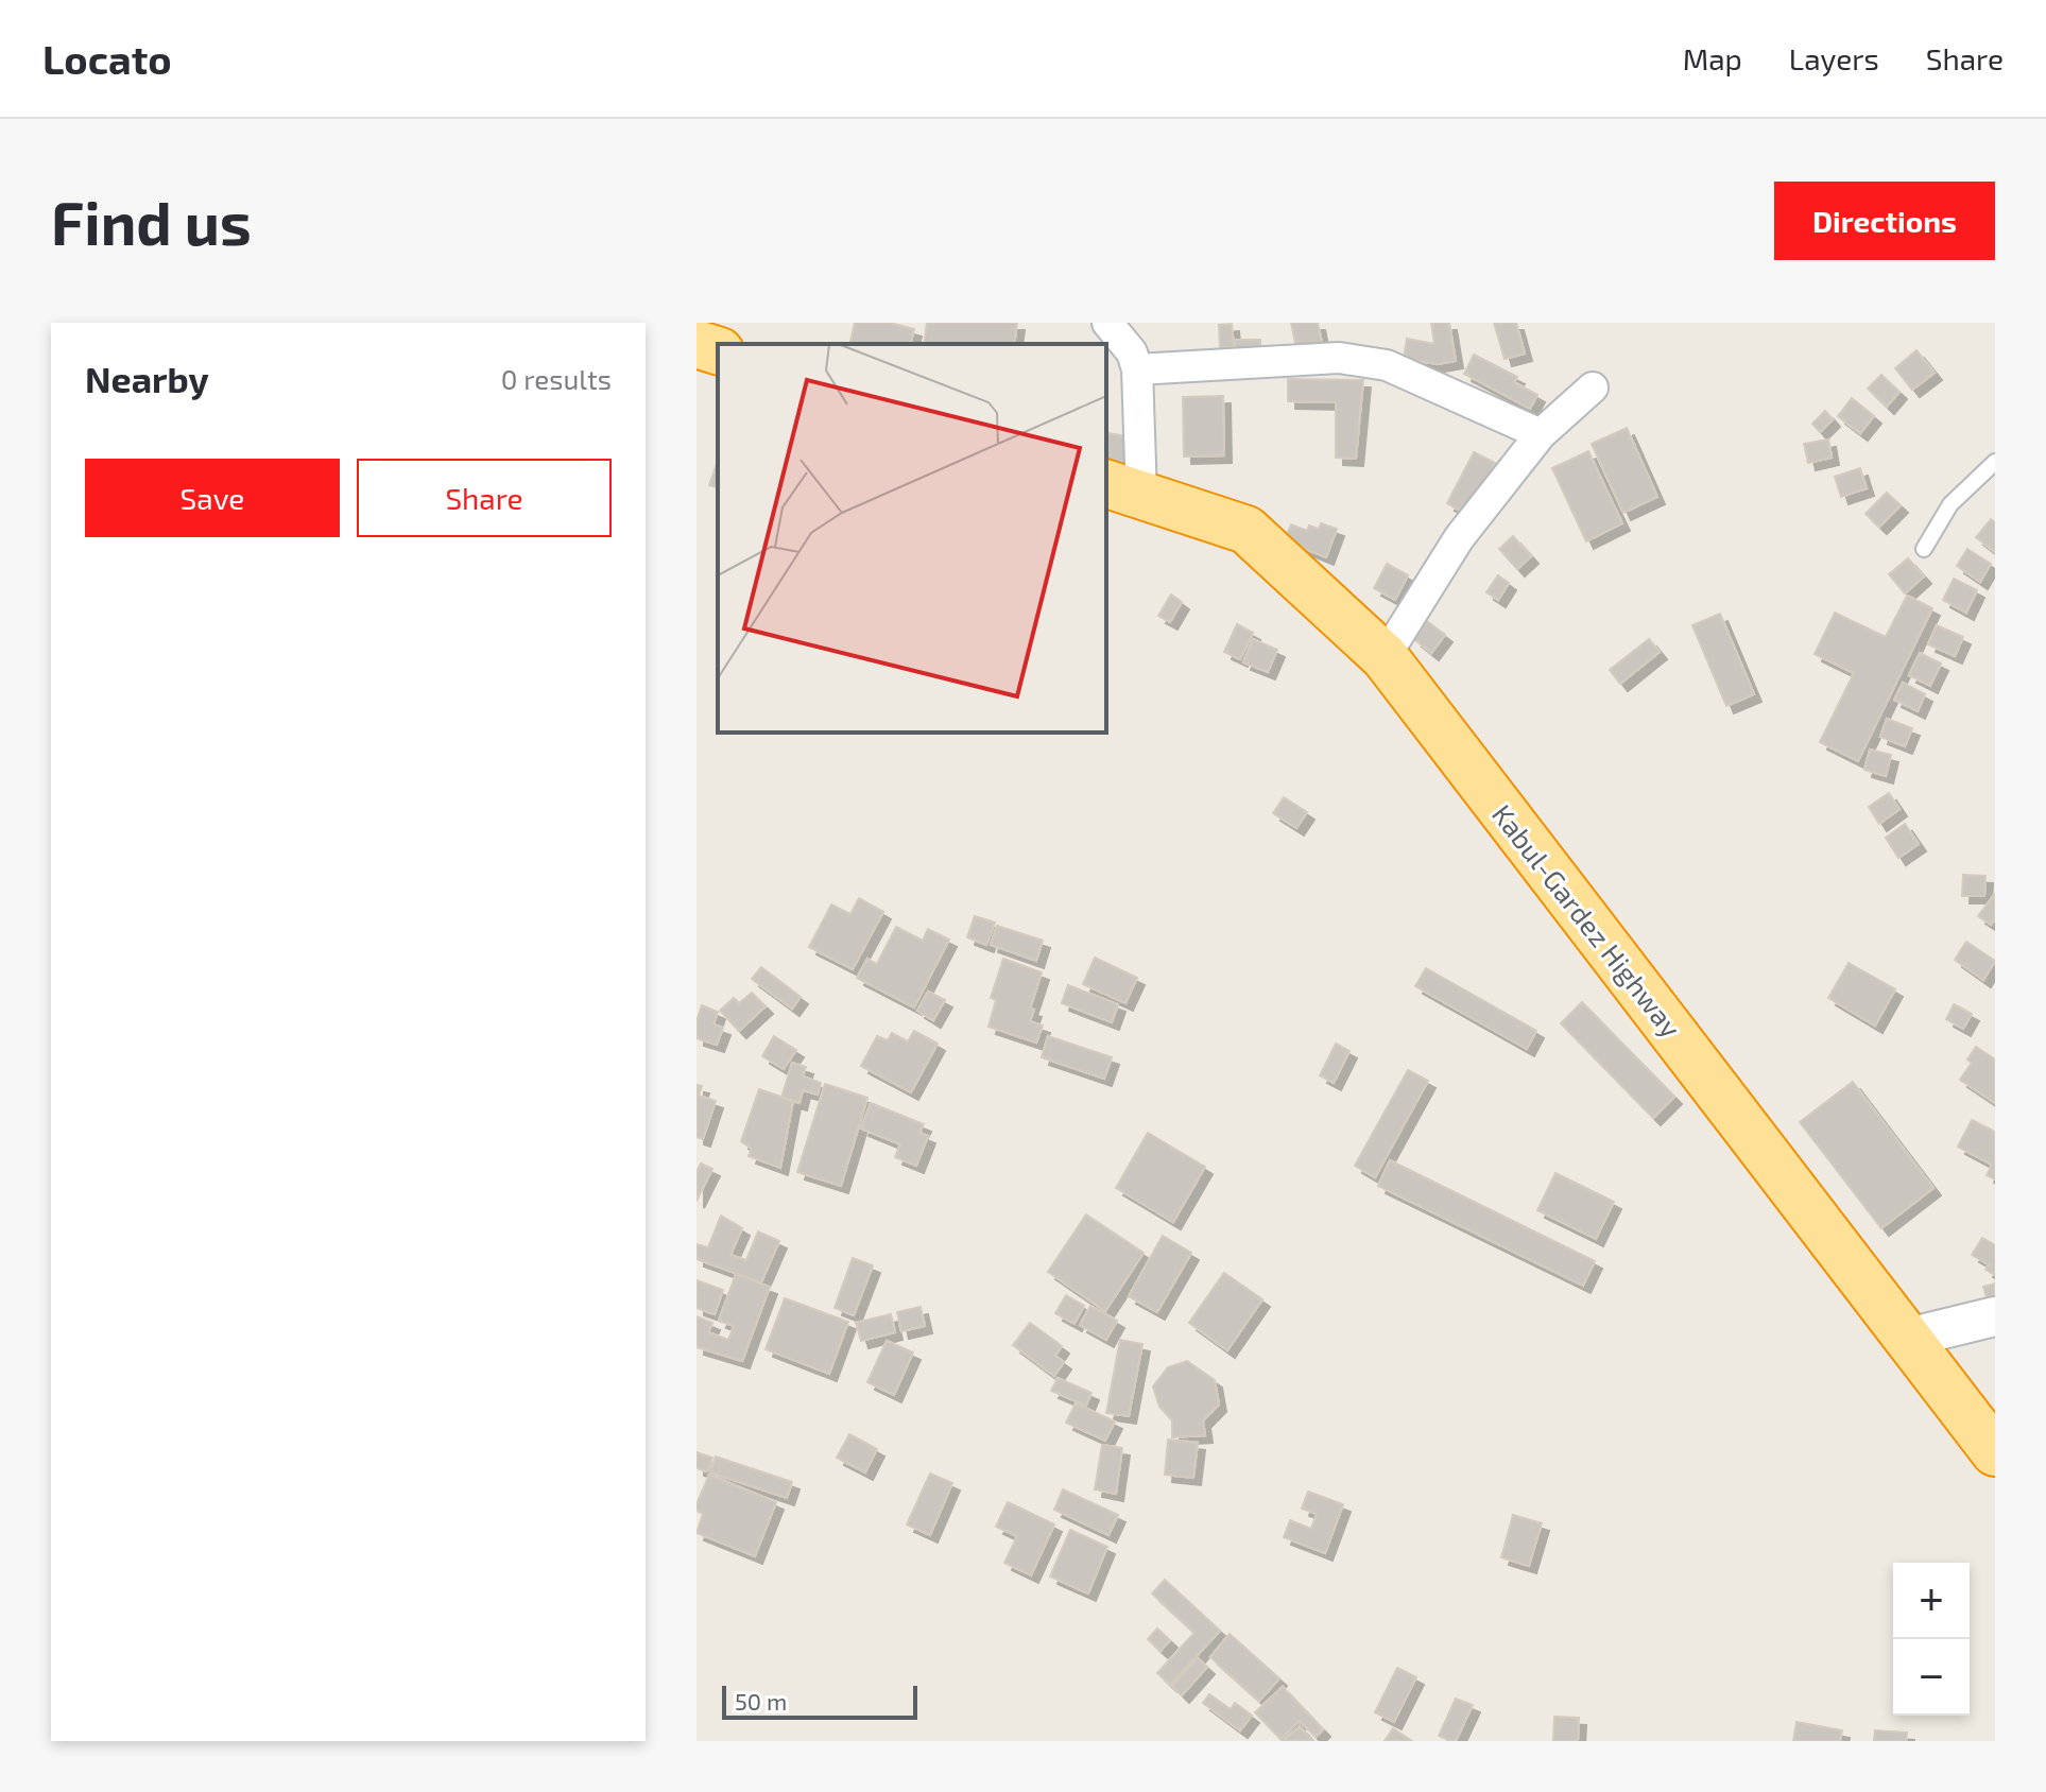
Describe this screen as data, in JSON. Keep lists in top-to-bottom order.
{
  "streets": {
    "highway": ["Kabul-Gardez Highway"]
  },
  "scale_bar": "50 m",
  "page": {
    "header": "Locato",
    "nav": ["Map", "Layers", "Share"],
    "buttons": [
      "Directions",
      ["Save", "Share"]
    ],
    "title": "Find us",
    "heading": ["Nearby", "0 results"],
    "map_buttons": ["+", "−"],
    "scale": "50 m"
  }
}
